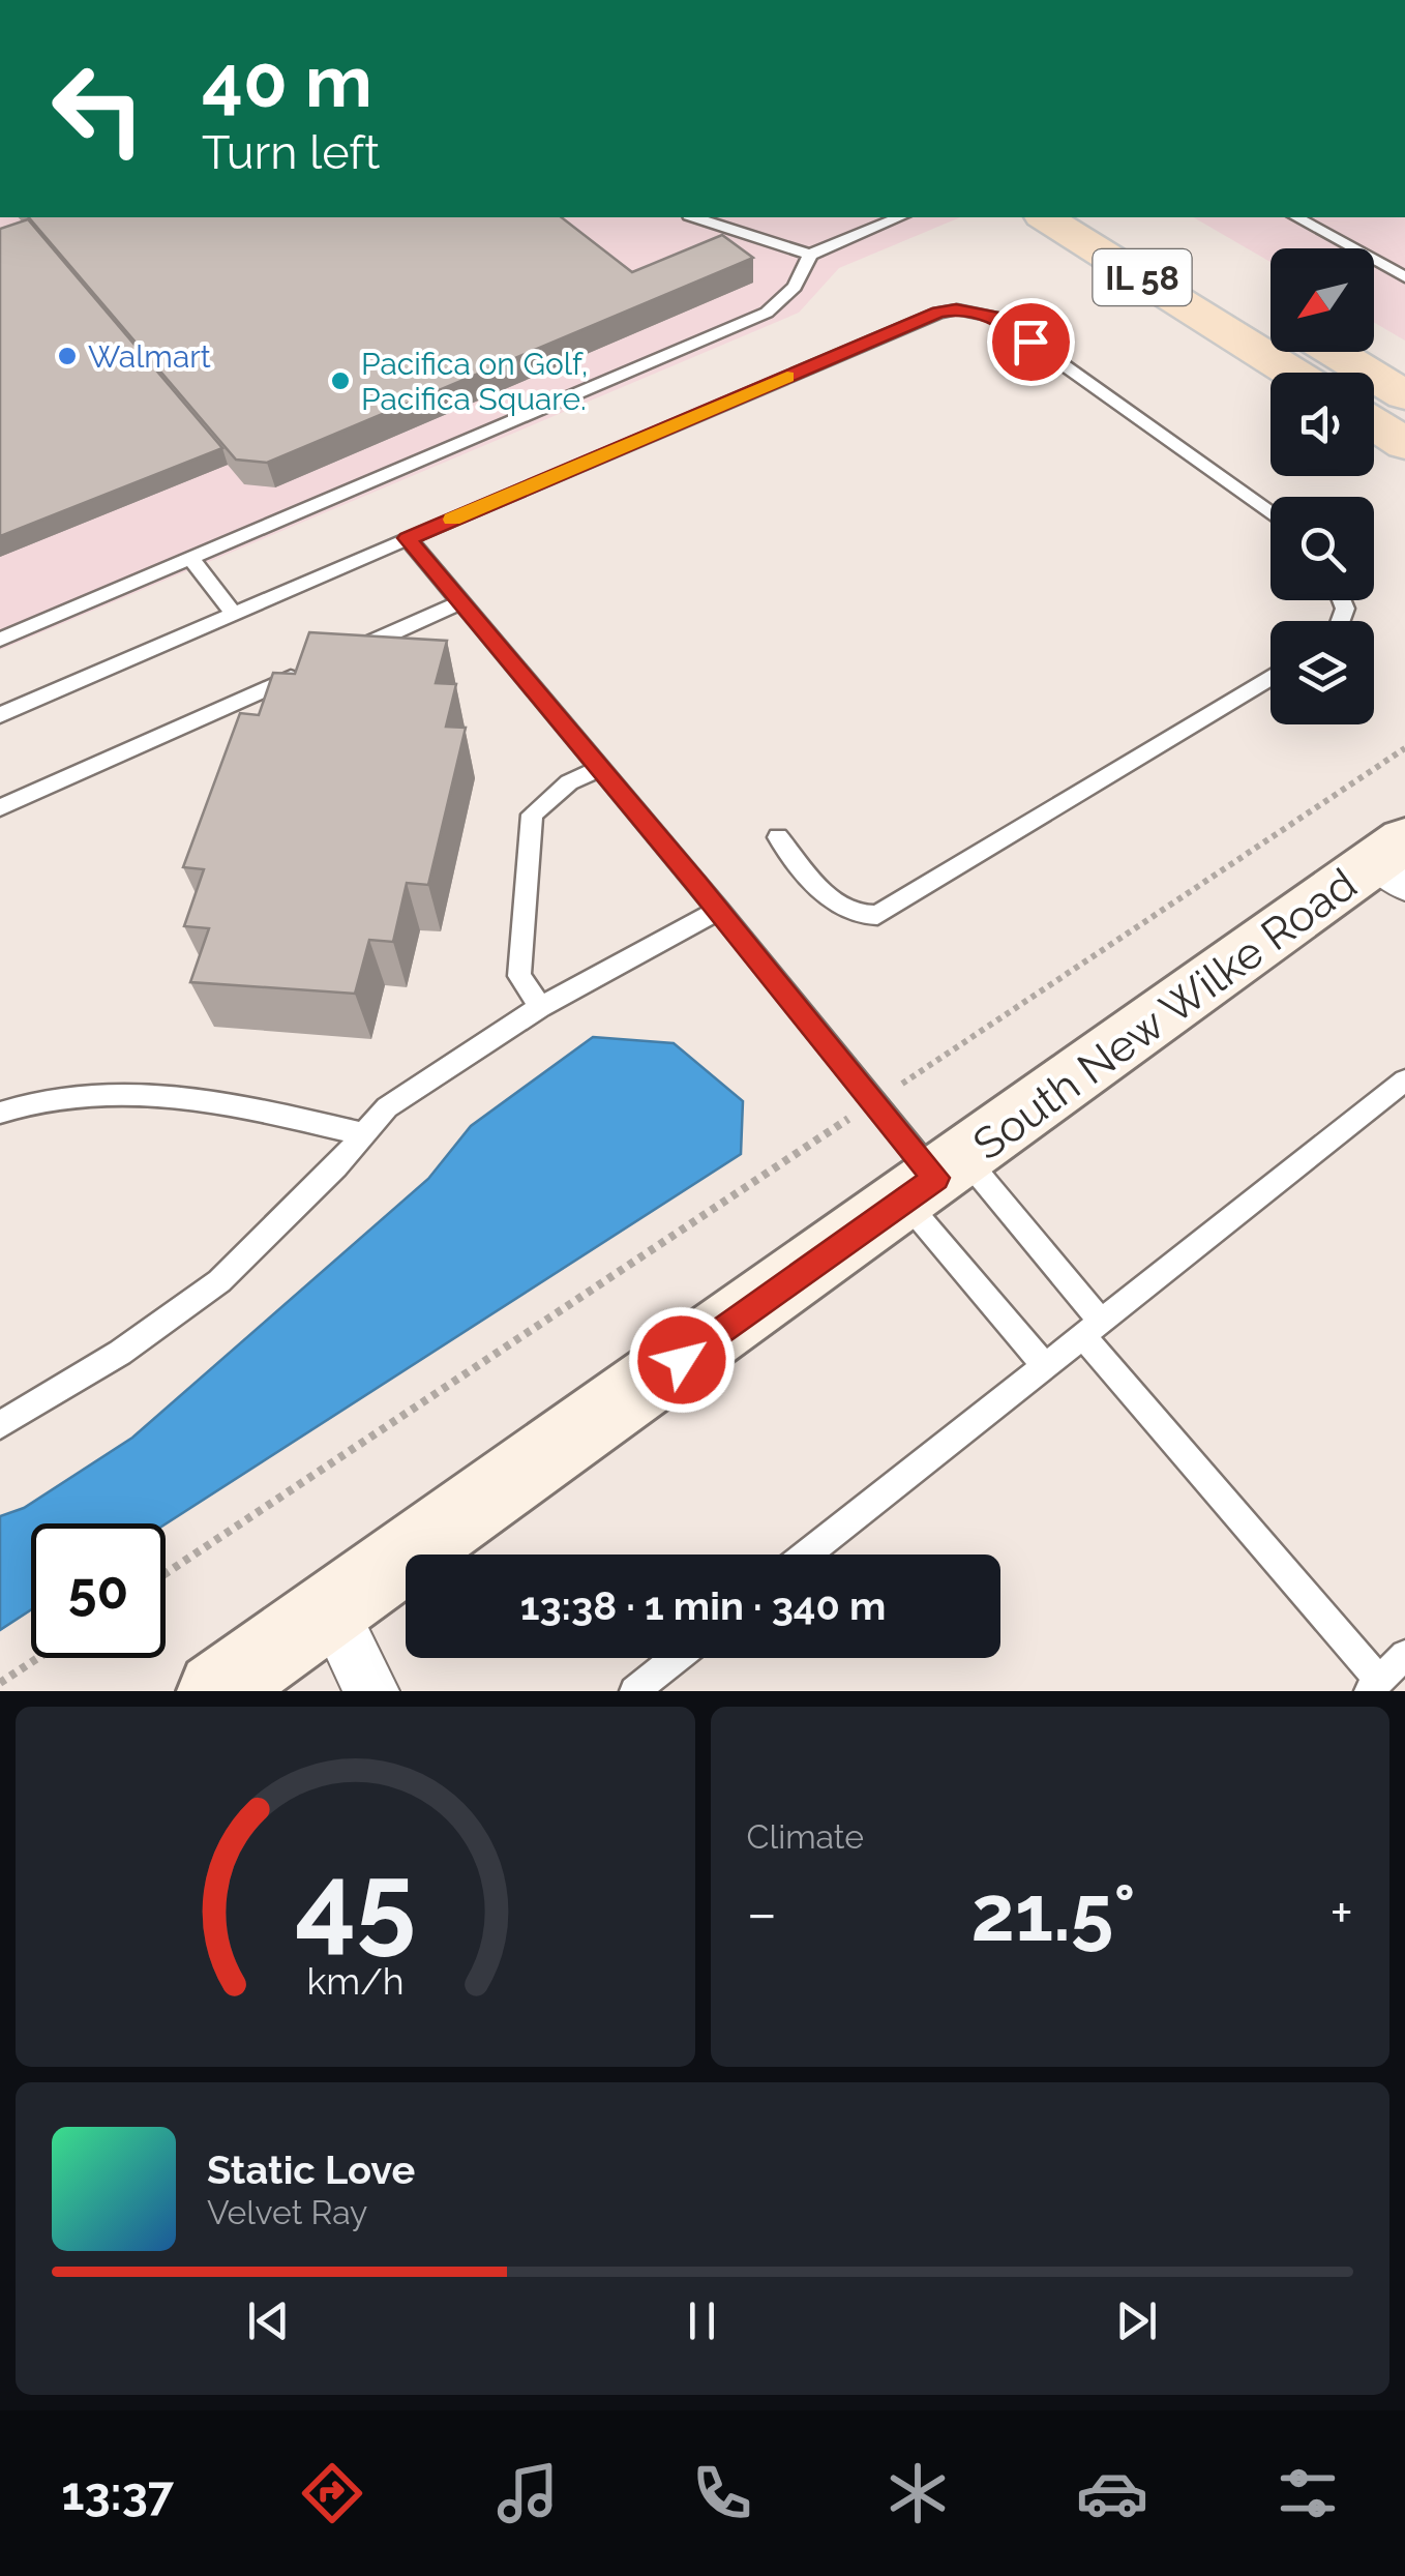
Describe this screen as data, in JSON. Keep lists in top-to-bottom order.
{
  "streets": {
    "main road": ["IL 58", "South New Wilke Road"]
  },
  "places": ["Walmart", "Pacifica on Golf, Pacifica Square."],
  "north": "bottom left",
  "page": {
    "turn": ["40 m", "Turn left"],
    "limit": "50",
    "trip": "13:38 · 1 min · 340 m",
    "tile": "Climate",
    "heat": ["−", "21.5°", "+"],
    "song": ["Static Love", "Velvet Ray"],
    "tabs": "13:37",
    "gauge": ["45", "km/h"]
  }
}
